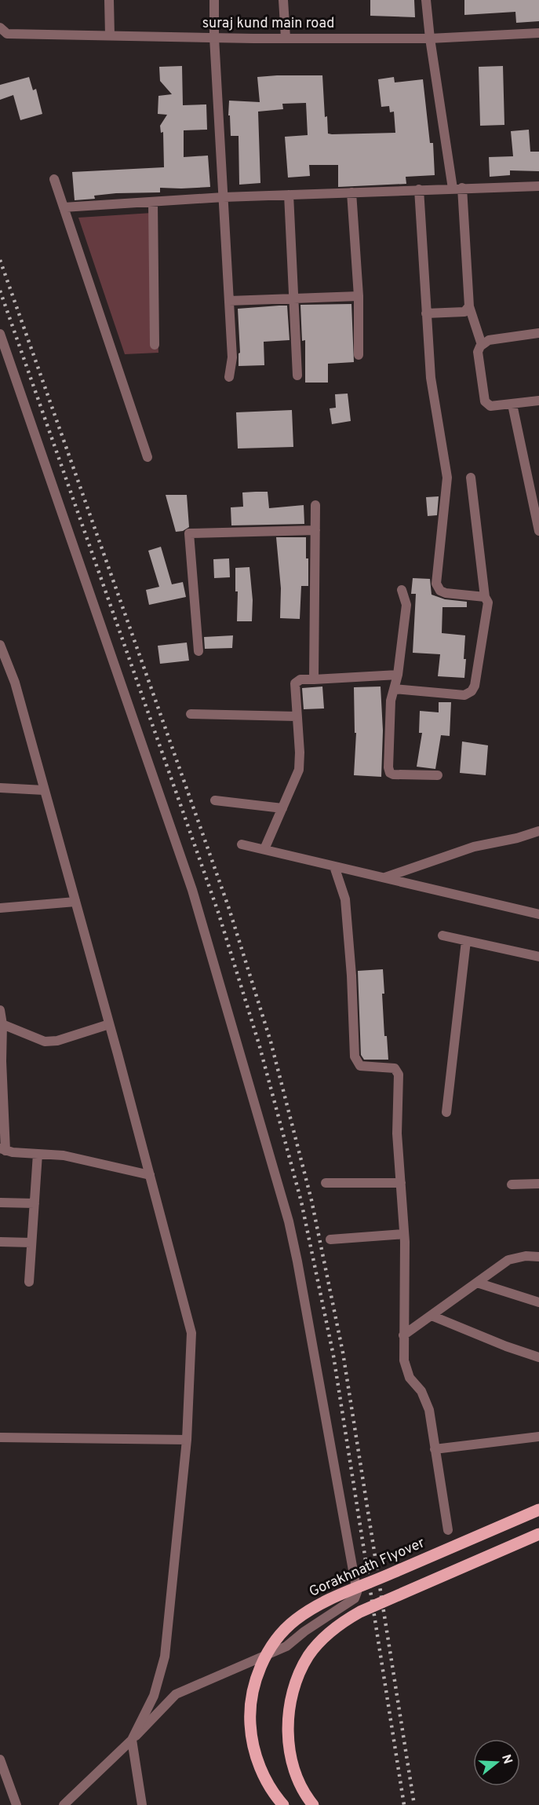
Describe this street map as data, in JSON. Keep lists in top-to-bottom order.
{
  "streets": {
    "main road": ["Gorakhnath Flyover"],
    "street": ["suraj kund main road"]
  },
  "north": "right"
}
